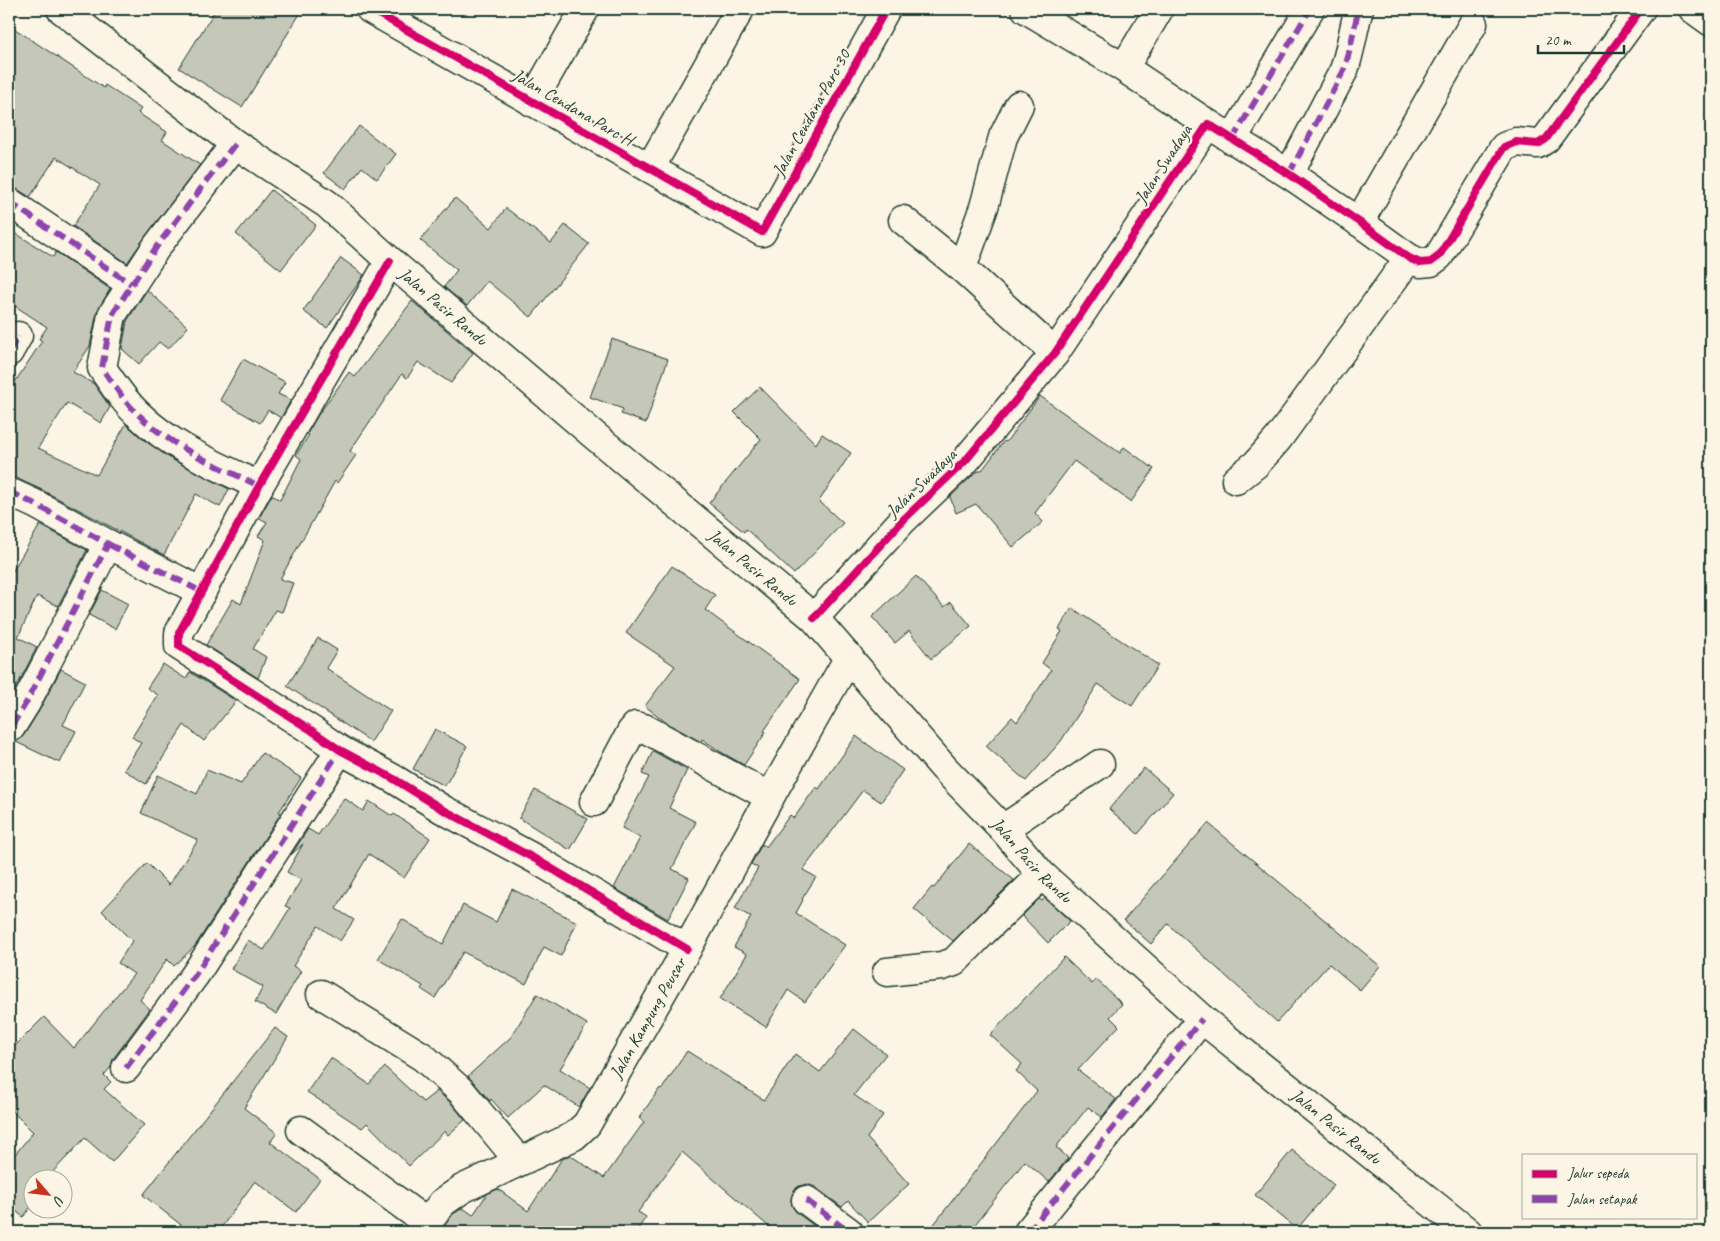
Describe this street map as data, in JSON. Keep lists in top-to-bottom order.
{
  "streets": {
    "street": [
      "Jalan Cendana Parc H",
      "Jalan Cendana Parc 30",
      "Jalan Swadaya",
      "Jalan Pasir Randu",
      "Jalan Kampung Peusar"
    ]
  },
  "crossings": [
    ["Jalan Cendana Parc H", "Jalan Cendana Parc 30"],
    ["Jalan Swadaya", "Jalan Pasir Randu"],
    ["Jalan Pasir Randu", "Jalan Kampung Peusar"]
  ],
  "legend": ["Jalur sepeda", "Jalan setapak"],
  "scale_bar": "20 m",
  "north": "bottom right"
}
